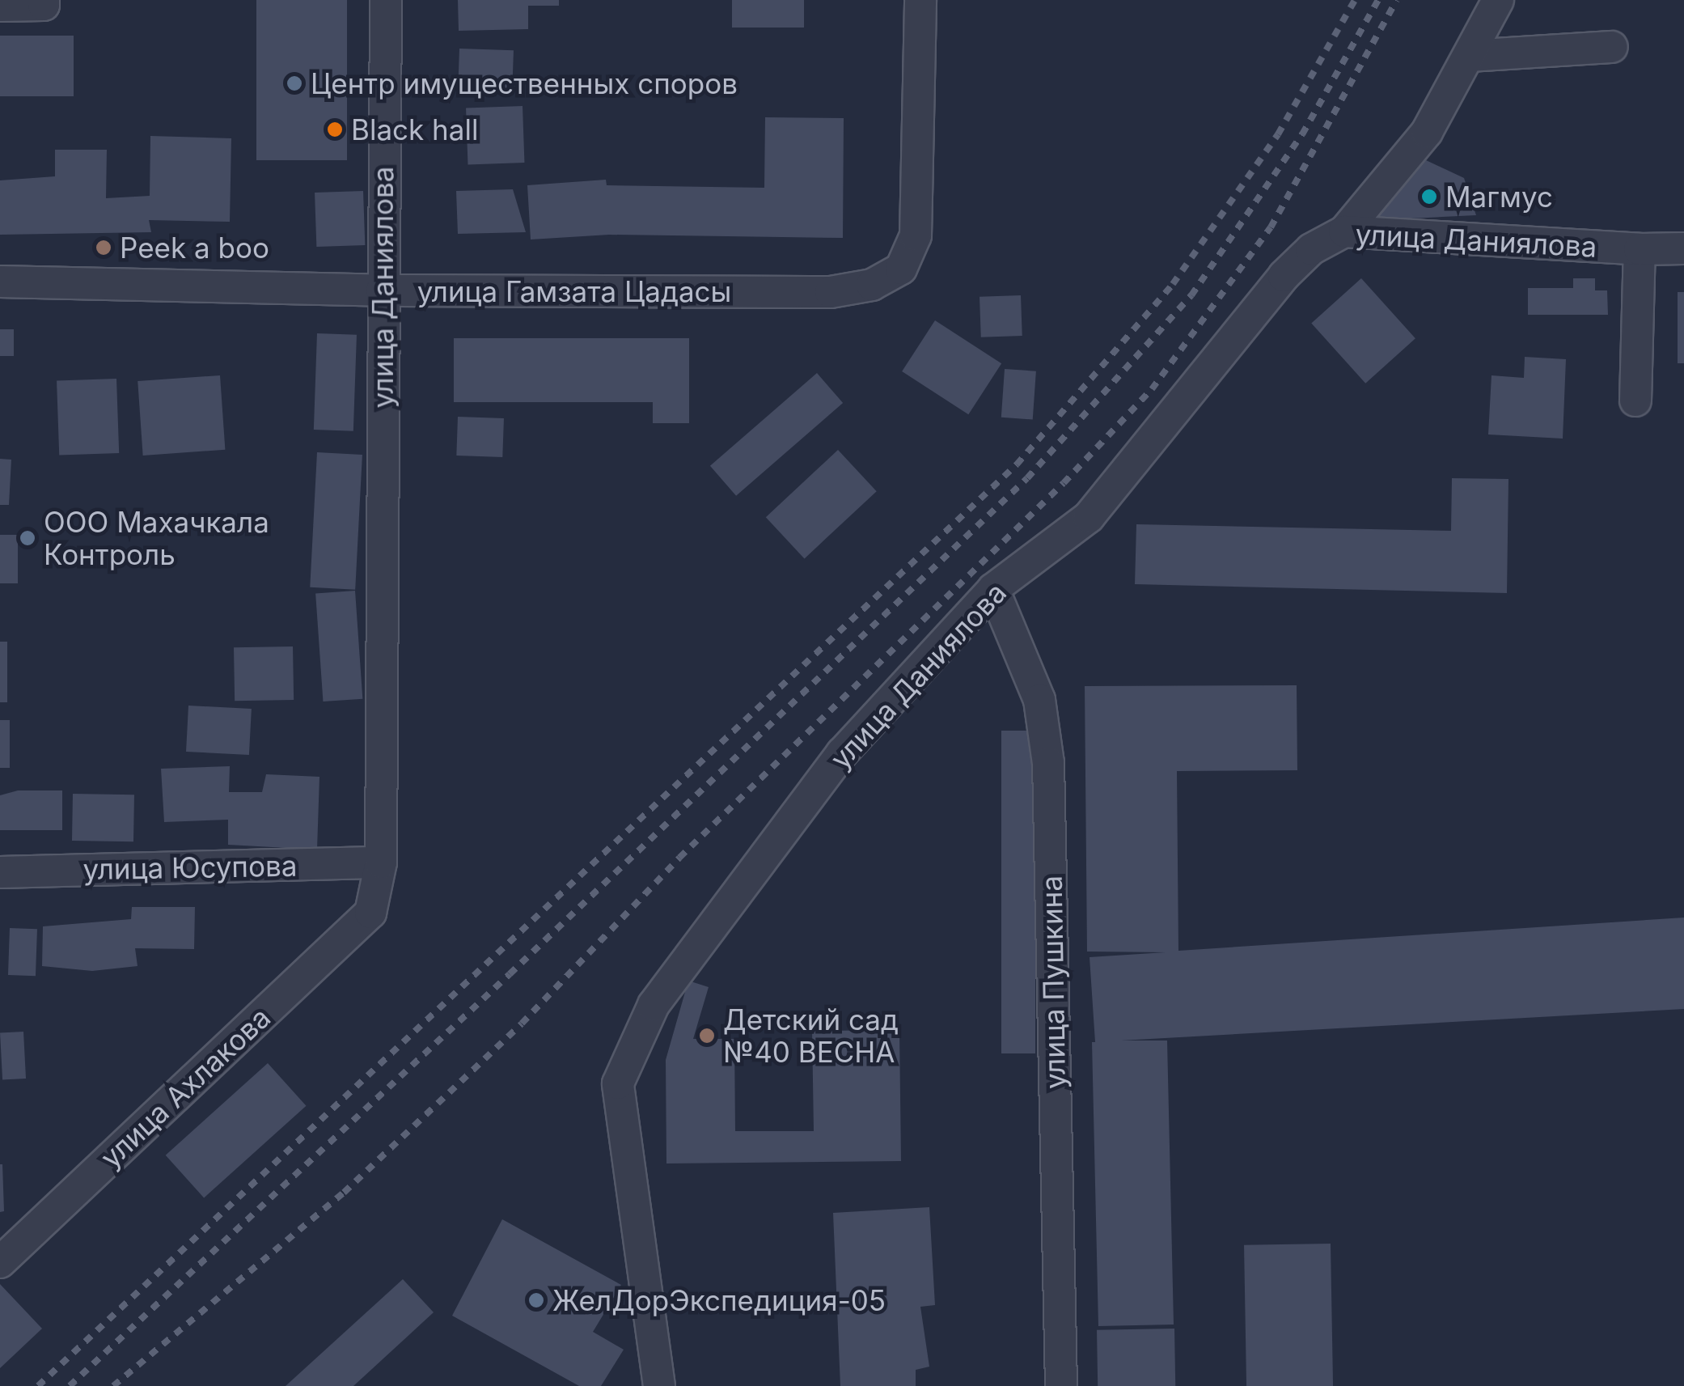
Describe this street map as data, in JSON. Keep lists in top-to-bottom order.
{
  "streets": {
    "street": [
      "улица Даниялова",
      "улица Гамзата Цадасы",
      "улица Юсупова",
      "улица Пушкина",
      "улица Ахлакова"
    ]
  },
  "crossings": [
    ["улица Даниялова", "улица Гамзата Цадасы"],
    ["улица Даниялова", "улица Юсупова"],
    ["улица Даниялова", "улица Пушкина"],
    ["улица Даниялова", "улица Ахлакова"]
  ],
  "places": [
    "Центр имущественных споров",
    "Black hall",
    "Магмус",
    "Peek a boo",
    "ООО Махачкала Контроль",
    "Детский сад №40 ВЕСНА",
    "ЖелДорЭкспедиция-05"
  ]
}
